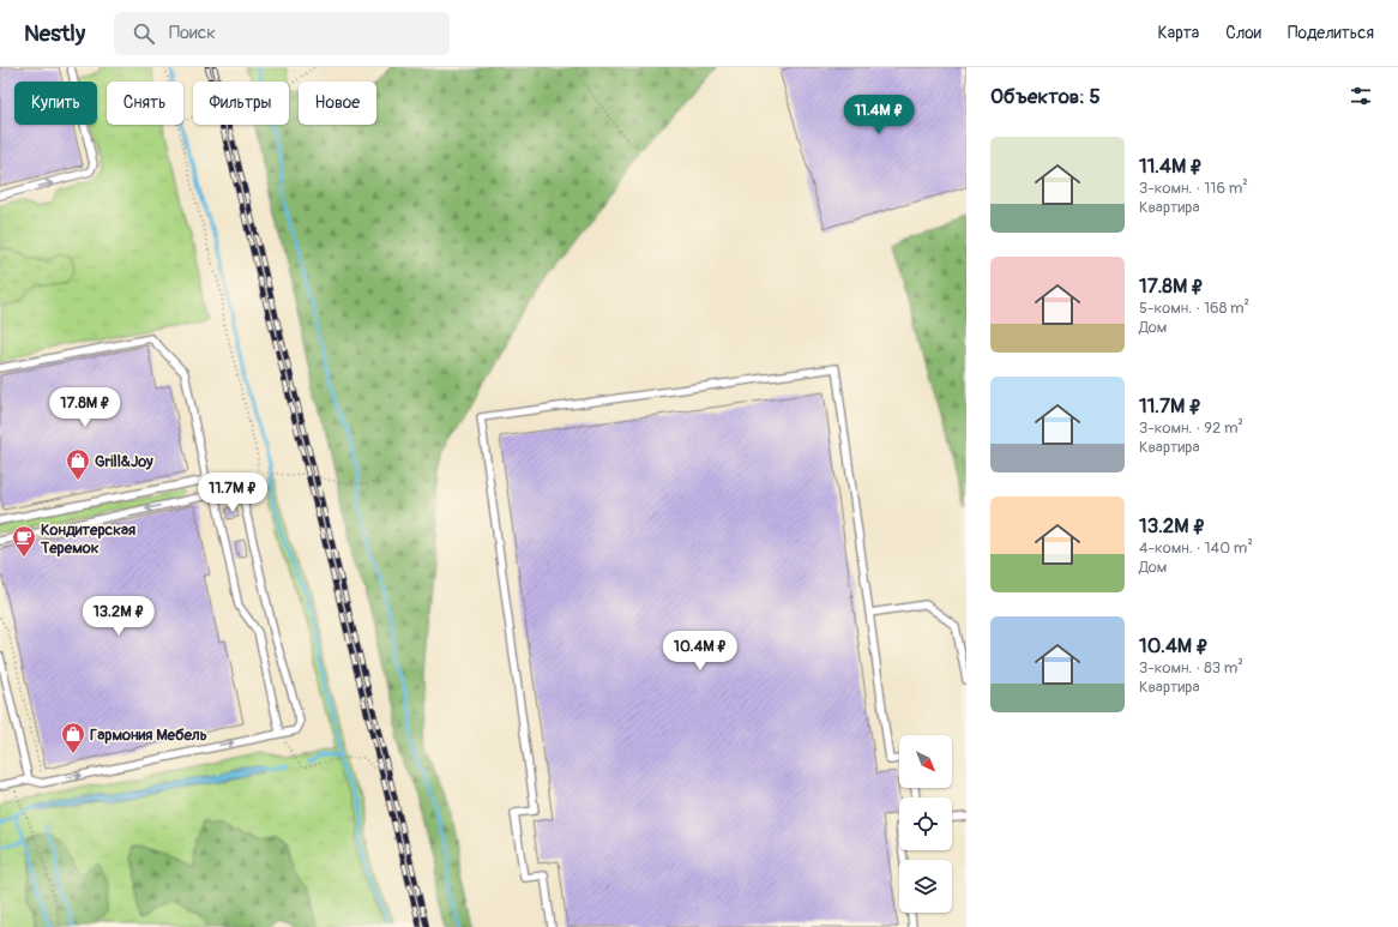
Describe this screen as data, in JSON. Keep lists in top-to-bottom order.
{
  "places": {
    "shop": ["Grill&Joy", "Гармония Мебель"],
    "cafe": ["Кондитерская Теремок"]
  },
  "north": "bottom right",
  "page": {
    "header": "Nestly",
    "search": "Поиск",
    "nav": ["Карта", "Слои", "Поделиться"],
    "heading": "Объектов: 5",
    "chip": [
      "Купить",
      "Снять",
      "Фильтры",
      "Новое"
    ],
    "price": [
      "11.4M ₽",
      "17.8M ₽",
      "11.7M ₽",
      "13.2M ₽",
      "10.4M ₽"
    ],
    "list": [
      {
        "name": "11.4M ₽",
        "note": "3-комн. · 116 m² · Квартира"
      },
      {
        "name": "17.8M ₽",
        "note": "5-комн. · 168 m² · Дом"
      },
      {
        "name": "11.7M ₽",
        "note": "3-комн. · 92 m² · Квартира"
      },
      {
        "name": "13.2M ₽",
        "note": "4-комн. · 140 m² · Дом"
      },
      {
        "name": "10.4M ₽",
        "note": "3-комн. · 83 m² · Квартира"
      }
    ]
  }
}
